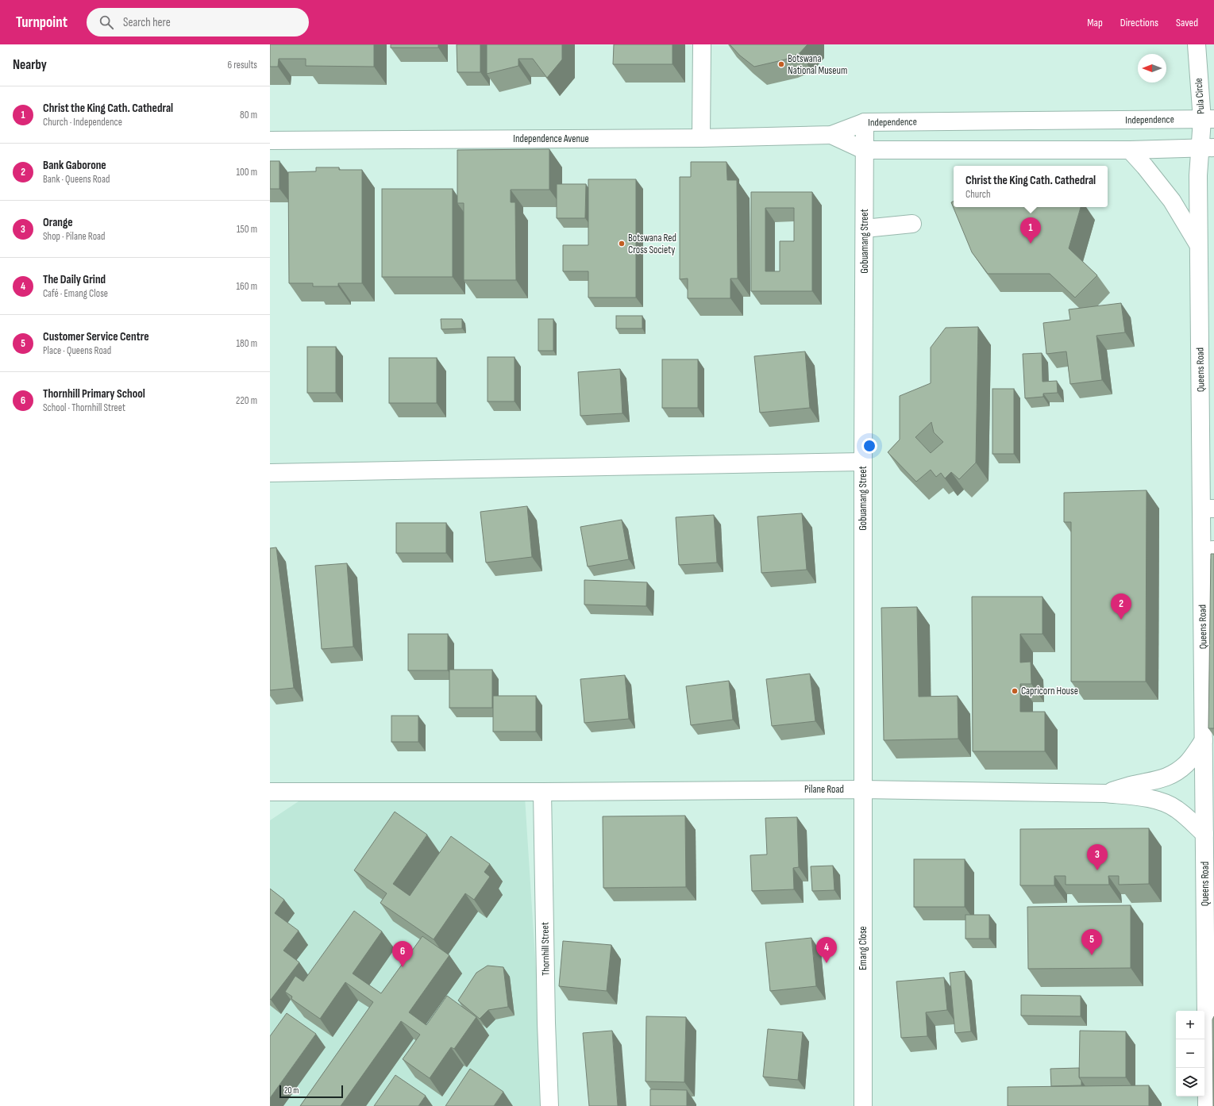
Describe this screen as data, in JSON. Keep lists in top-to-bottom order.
{
  "streets": {
    "street": [
      "Pula Circle",
      "Independence",
      "Independence Avenue",
      "Gobuamang Street",
      "Queens Road",
      "Pilane Road",
      "Emang Close",
      "Thornhill Street"
    ]
  },
  "crossings": [
    ["Pula Circle", "Independence"],
    ["Pula Circle", "Queens Road"],
    ["Independence", "Independence Avenue"],
    ["Independence", "Gobuamang Street"],
    ["Gobuamang Street", "Pilane Road"],
    ["Gobuamang Street", "Emang Close"],
    ["Pilane Road", "Emang Close"],
    ["Pilane Road", "Thornhill Street"]
  ],
  "places": ["Botswana National Museum", "Botswana Red Cross Society", "Capricorn House"],
  "scale_bar": "20 m",
  "north": "left",
  "page": {
    "header": "Turnpoint",
    "search": "Search here",
    "nav": ["Map", "Directions", "Saved"],
    "heading": ["Nearby", "6 results"],
    "list": [
      {
        "mark": "1",
        "name": "Christ the King Cath. Cathedral",
        "note": "Church · Independence",
        "value": "80 m"
      },
      {
        "mark": "2",
        "name": "Bank Gaborone",
        "note": "Bank · Queens Road",
        "value": "100 m"
      },
      {
        "mark": "3",
        "name": "Orange",
        "note": "Shop · Pilane Road",
        "value": "150 m"
      },
      {
        "mark": "4",
        "name": "The Daily Grind",
        "note": "Café · Emang Close",
        "value": "160 m"
      },
      {
        "mark": "5",
        "name": "Customer Service Centre",
        "note": "Place · Queens Road",
        "value": "180 m"
      },
      {
        "mark": "6",
        "name": "Thornhill Primary School",
        "note": "School · Thornhill Street",
        "value": "220 m"
      }
    ],
    "popup": ["Christ the King Cath. Cathedral", "Church"],
    "pins": [
      "1",
      "2",
      "3",
      "5",
      "4",
      "6"
    ],
    "map_buttons": ["+", "−"],
    "scale": "20 m"
  }
}
